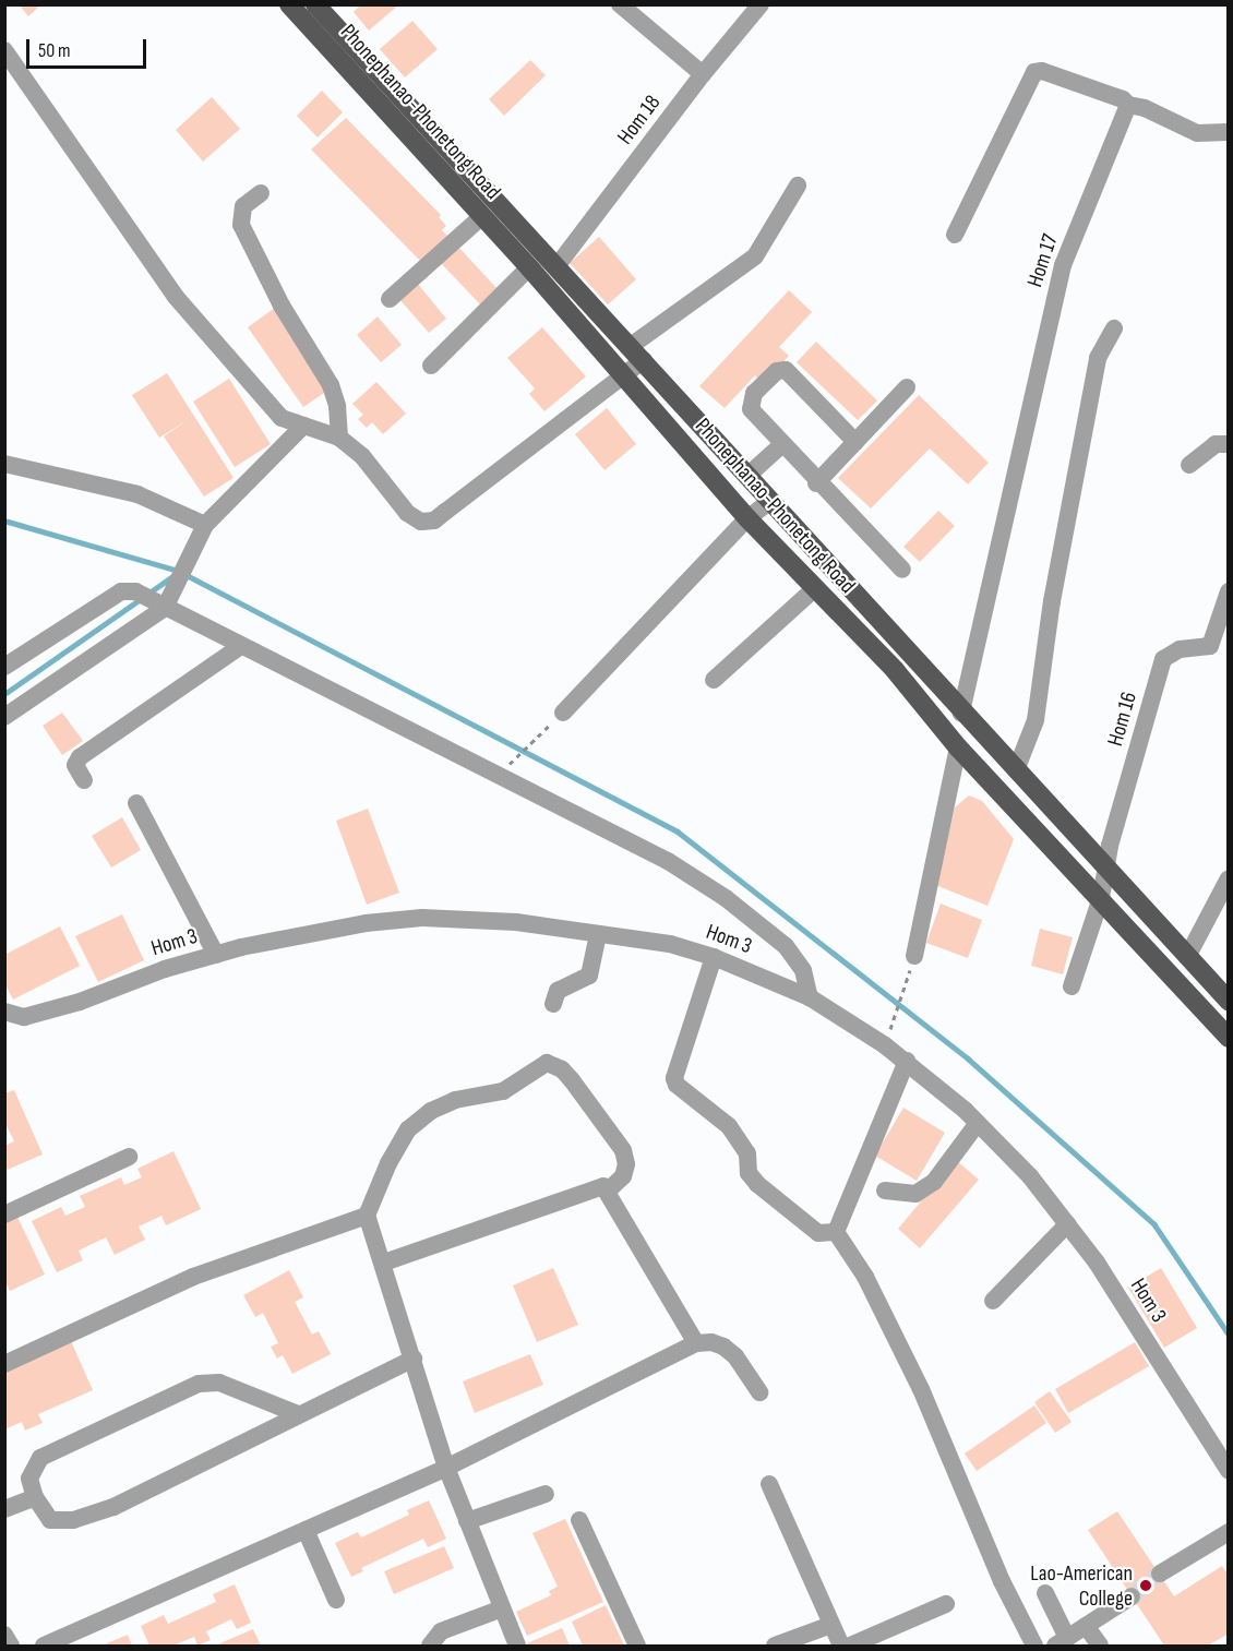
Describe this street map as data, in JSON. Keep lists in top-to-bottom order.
{
  "streets": {
    "main road": ["Phonephanao-Phonetong Road"],
    "street": [
      "Hom 18",
      "Hom 17",
      "Hom 16",
      "Hom 3"
    ]
  },
  "crossings": [
    ["Phonephanao-Phonetong Road", "Hom 18"],
    ["Phonephanao-Phonetong Road", "Hom 17"],
    ["Phonephanao-Phonetong Road", "Hom 16"]
  ],
  "places": ["Lao-American College"],
  "scale_bar": "50 m"
}
